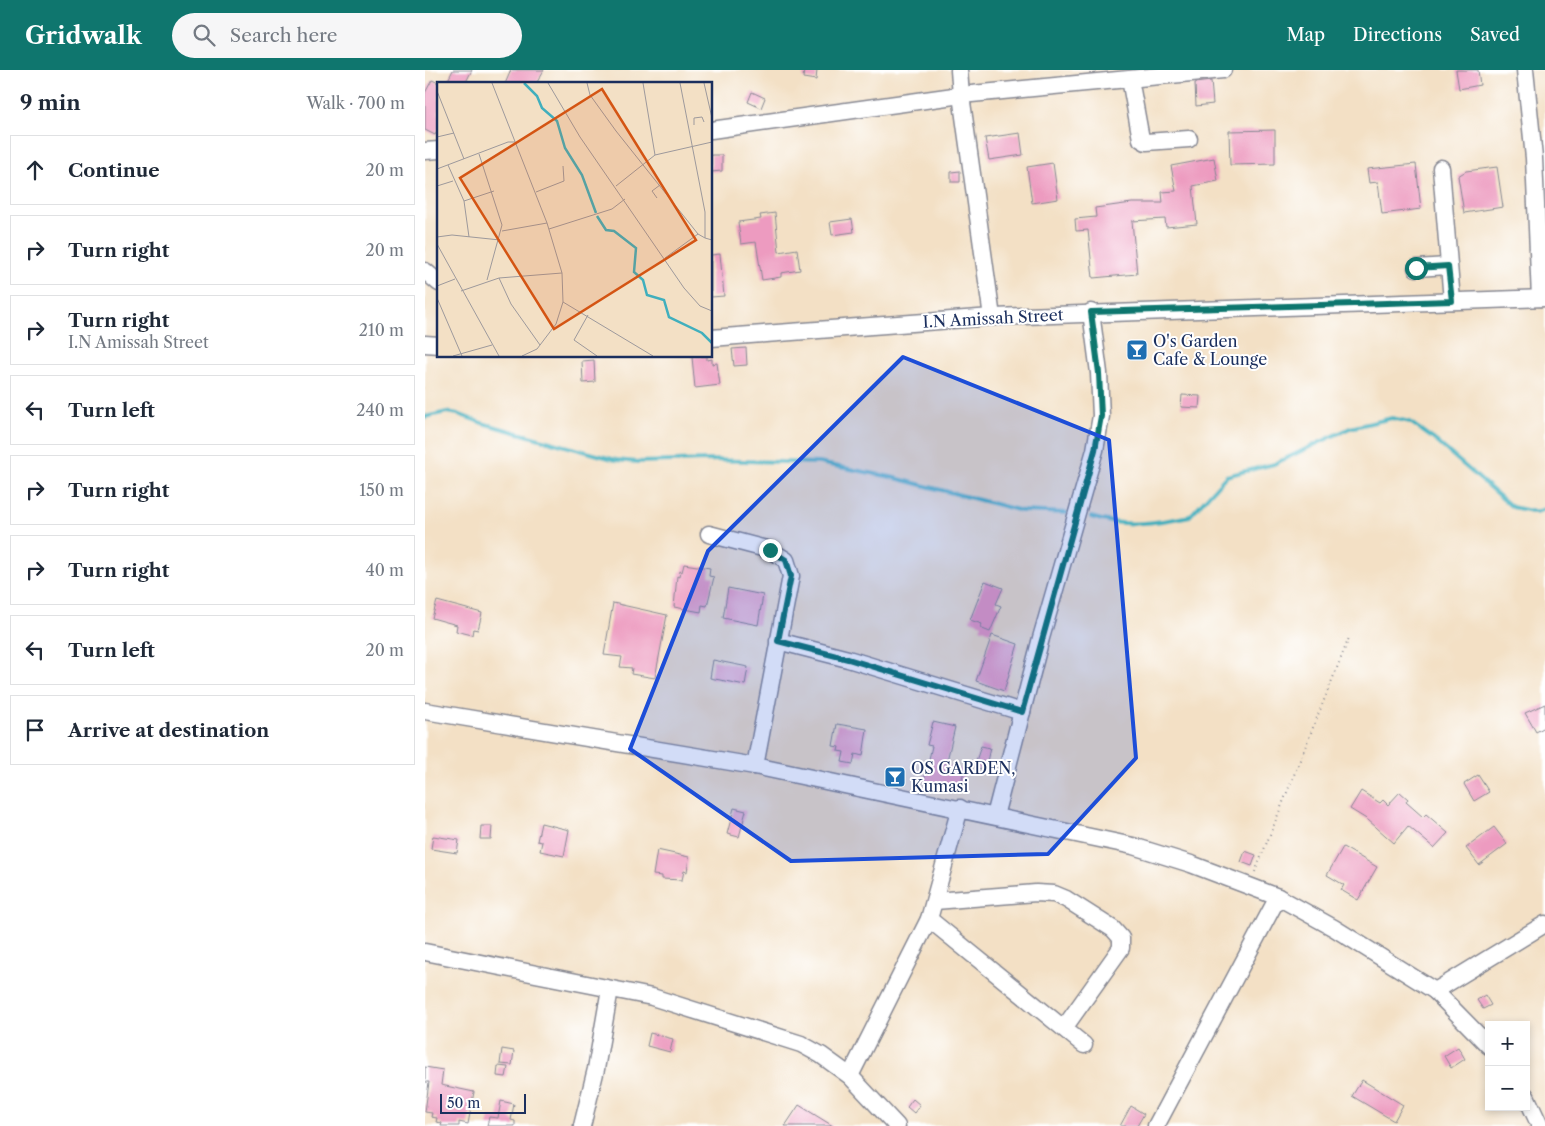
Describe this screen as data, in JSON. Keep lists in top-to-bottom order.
{
  "streets": {
    "street": ["I.N Amissah Street"]
  },
  "places": {
    "bar": ["O's Garden Cafe & Lounge", "OS GARDEN, Kumasi"]
  },
  "scale_bar": "50 m",
  "page": {
    "header": "Gridwalk",
    "search": "Search here",
    "nav": ["Map", "Directions", "Saved"],
    "heading": ["9 min", "Walk · 700 m"],
    "list": [
      ["Continue", "20 m"],
      ["Turn right", "20 m"],
      ["Turn right", "I.N Amissah Street", "210 m"],
      ["Turn left", "240 m"],
      ["Turn right", "150 m"],
      ["Turn right", "40 m"],
      ["Turn left", "20 m"],
      "Arrive at destination"
    ],
    "map_buttons": ["+", "−"],
    "scale": "50 m"
  }
}
